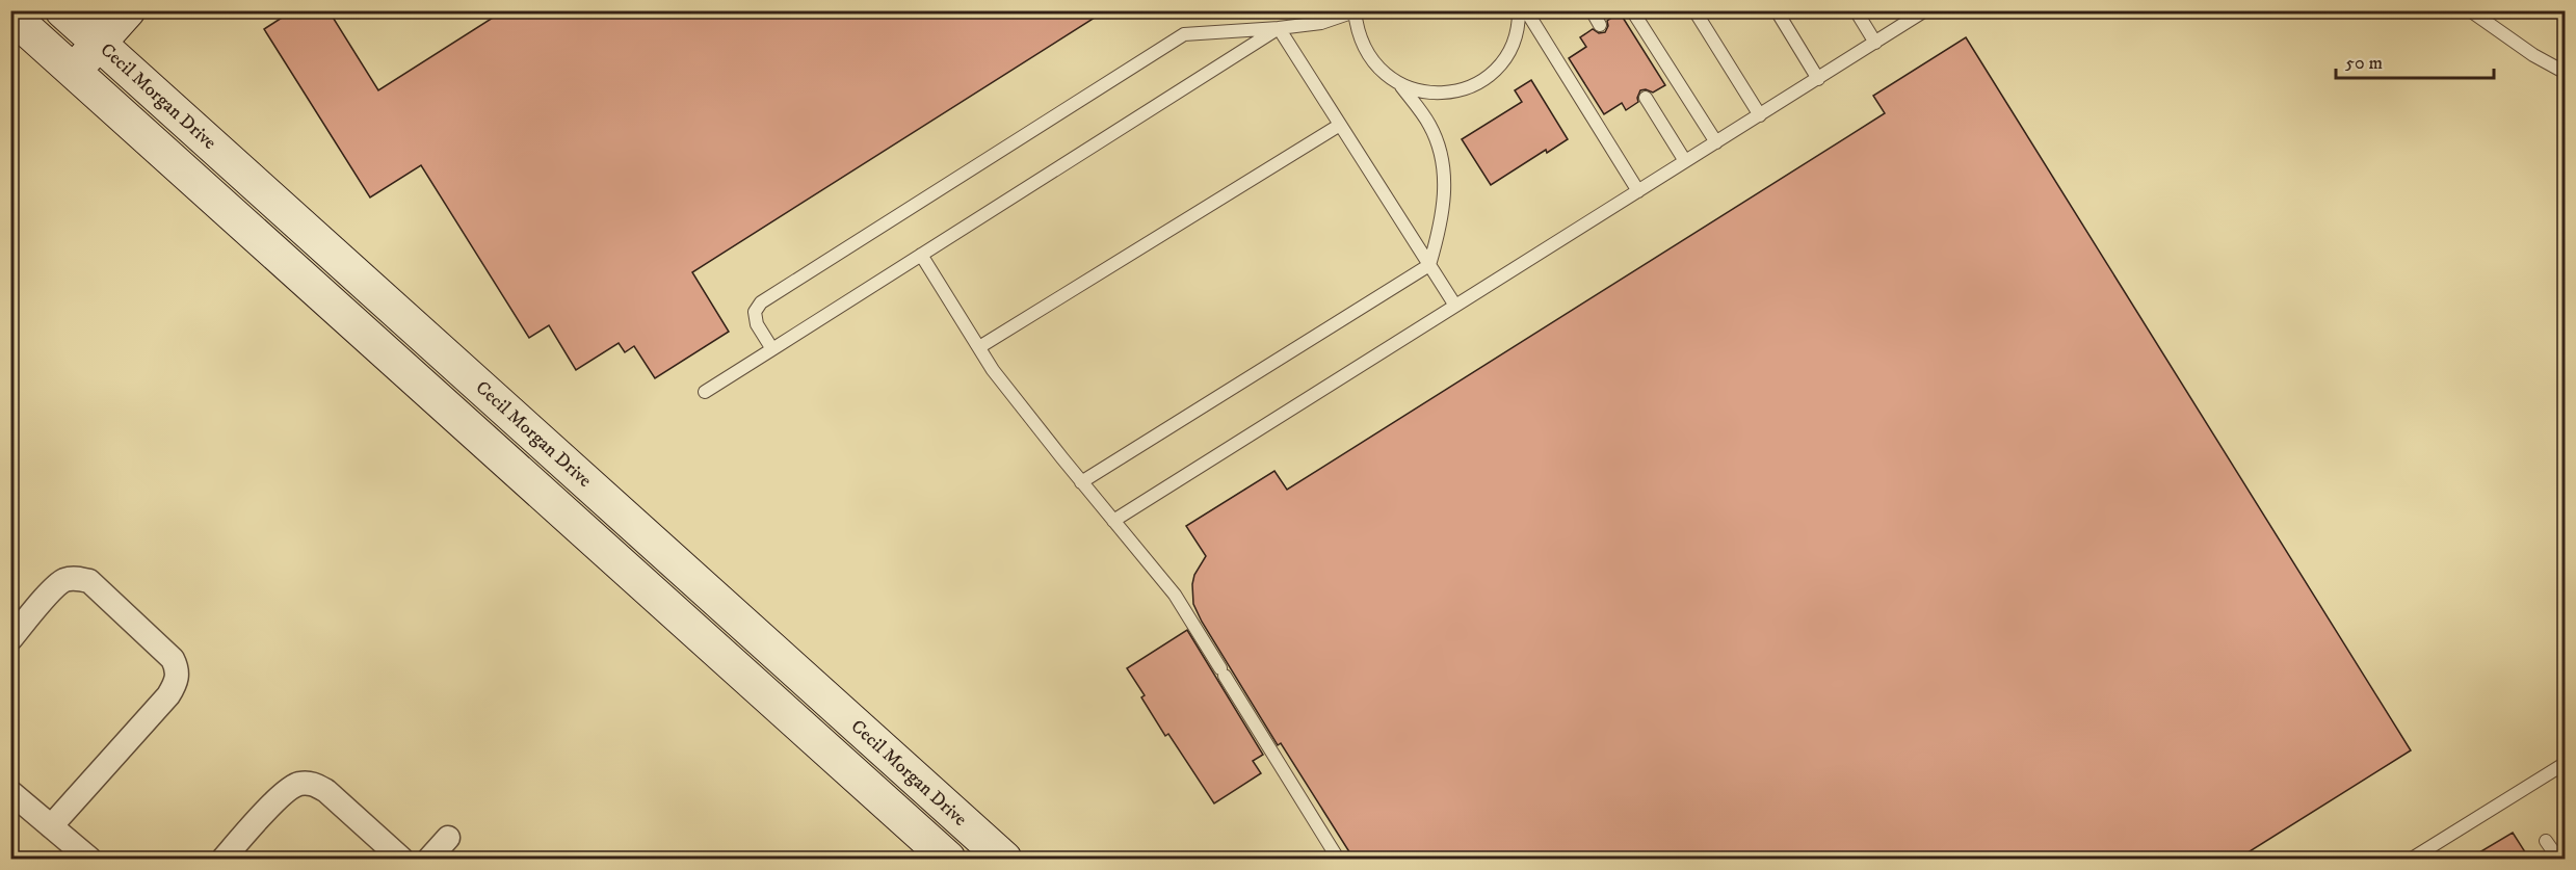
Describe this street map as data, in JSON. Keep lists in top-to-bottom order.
{
  "streets": {
    "street": ["Cecil Morgan Drive"]
  },
  "scale_bar": "50 m"
}
